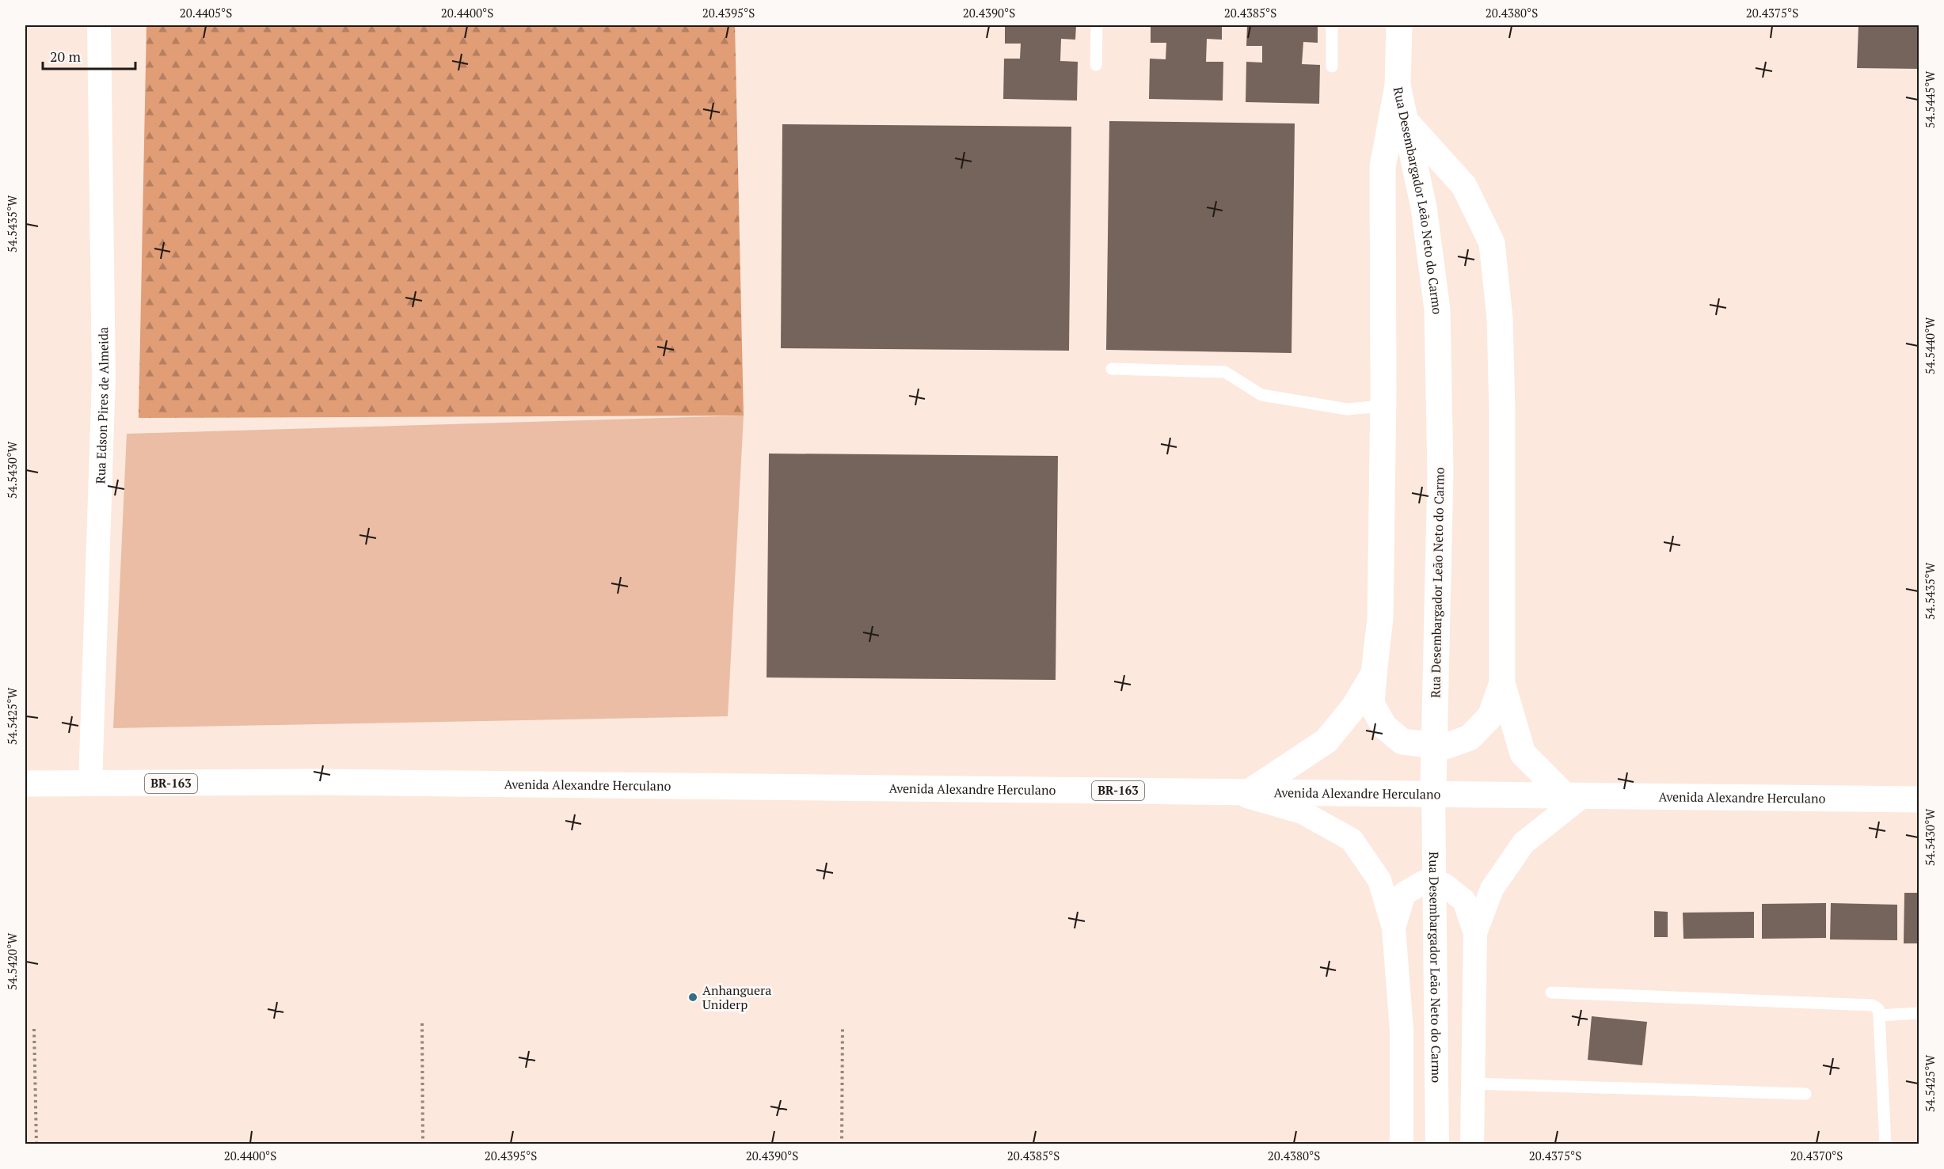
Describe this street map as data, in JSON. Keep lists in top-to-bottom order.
{
  "streets": {
    "main road": ["Rua Desembargador Leão Neto do Carmo", "BR-163", "Avenida Alexandre Herculano"],
    "street": ["Rua Edson Pires de Almeida"]
  },
  "crossings": [
    ["Rua Edson Pires de Almeida", "Avenida Alexandre Herculano"]
  ],
  "places": ["Anhanguera Uniderp"],
  "scale_bar": "20 m",
  "coordinates": [
    "20.4405°S",
    "20.4400°S",
    "20.4395°S",
    "20.4390°S",
    "20.4385°S",
    "20.4380°S",
    "20.4375°S",
    "54.5445°W",
    "54.5435°W",
    "54.5440°W",
    "54.5430°W",
    "54.5425°W",
    "54.5420°W",
    "20.4370°S"
  ]
}
